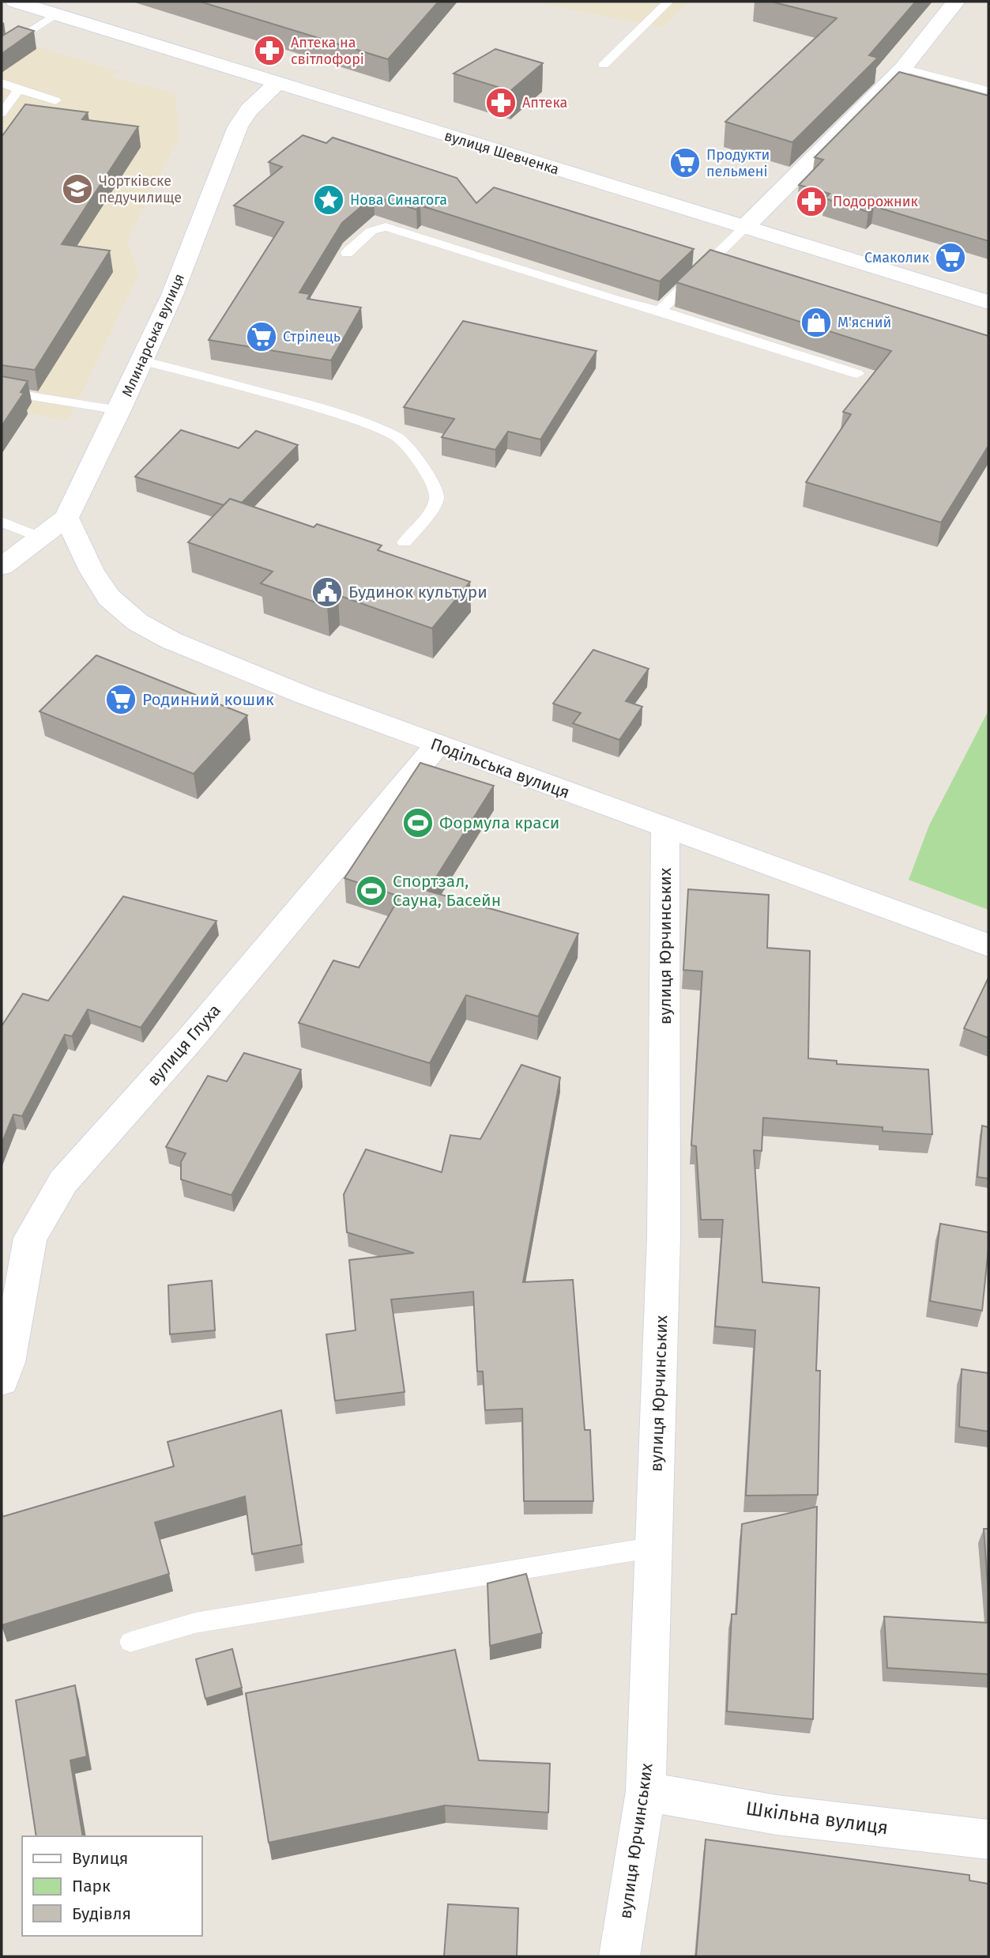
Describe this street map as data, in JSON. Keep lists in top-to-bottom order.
{
  "streets": {
    "street": [
      "вулиця Шевченка",
      "Млинарська вулиця",
      "Подільська вулиця",
      "вулиця Юрчинських",
      "вулиця Глуха",
      "Шкільна вулиця"
    ]
  },
  "crossings": [
    ["вулиця Шевченка", "Млинарська вулиця"],
    ["Млинарська вулиця", "Подільська вулиця"],
    ["Подільська вулиця", "вулиця Юрчинських"],
    ["Подільська вулиця", "вулиця Глуха"],
    ["вулиця Юрчинських", "Шкільна вулиця"]
  ],
  "places": {
    "pharmacy": ["Аптека на світлофорі", "Аптека", "Подорожник"],
    "supermarket": [
      "Продукти пельмені",
      "Смаколик",
      "Стрілець",
      "Родинний кошик"
    ],
    "school or university": ["Чортківске педучилище"],
    "place": ["Нова Синагога"],
    "shop": ["М'ясний"],
    "public building": ["Будинок культури"],
    "sports": ["Формула краси", "Спортзал, Сауна, Басейн"]
  },
  "legend": ["Вулиця", "Парк", "Будівля"]
}
